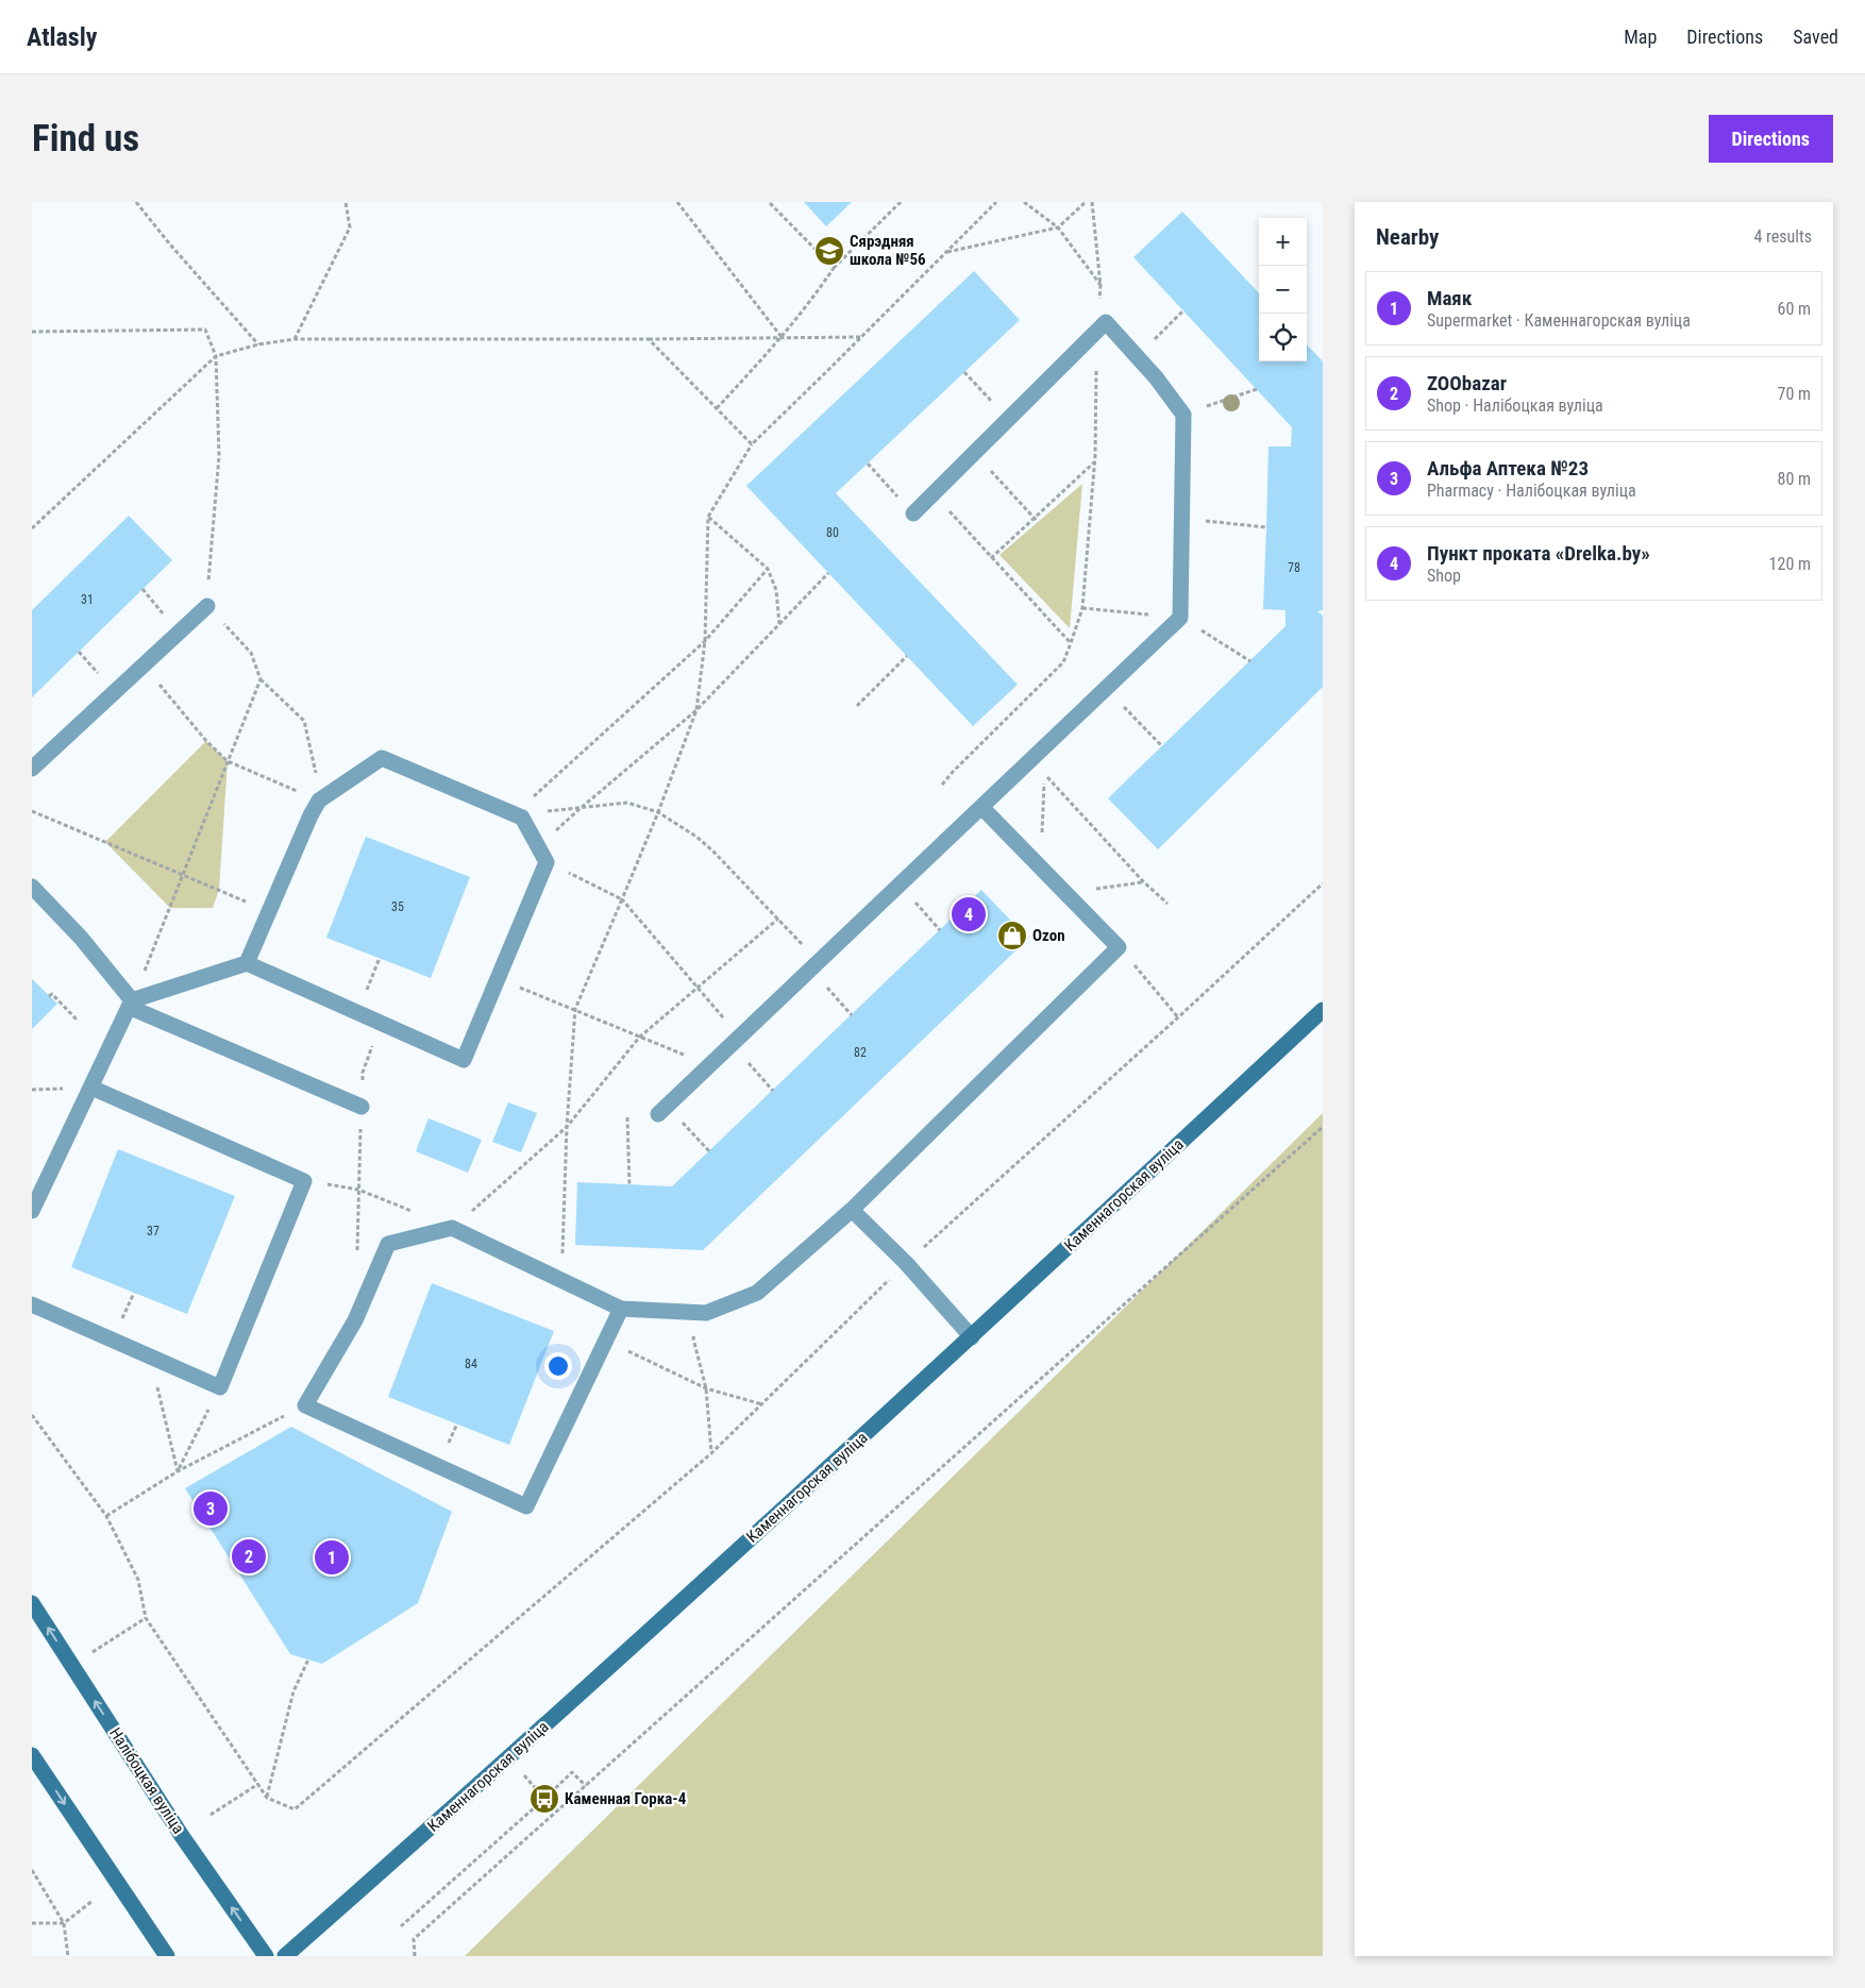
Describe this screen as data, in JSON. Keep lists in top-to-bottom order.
{
  "streets": {
    "main road": ["Каменнагорская вуліца", "Налібоцкая вуліца"]
  },
  "places": {
    "school or university": ["Сярэдняя школа №56"],
    "shop": ["Ozon"],
    "bus stop": ["Каменная Горка-4"]
  },
  "house_numbers": [
    "80",
    "78",
    "31",
    "35",
    "82",
    "37",
    "84"
  ],
  "page": {
    "header": "Atlasly",
    "nav": ["Map", "Directions", "Saved"],
    "buttons": "Directions",
    "title": "Find us",
    "heading": ["Nearby", "4 results"],
    "map_buttons": ["+", "−"],
    "list": [
      {
        "mark": "1",
        "name": "Маяк",
        "note": "Supermarket · Каменнагорская вуліца",
        "value": "60 m"
      },
      {
        "mark": "2",
        "name": "ZOObazar",
        "note": "Shop · Налібоцкая вуліца",
        "value": "70 m"
      },
      {
        "mark": "3",
        "name": "Альфа Аптека №23",
        "note": "Pharmacy · Налібоцкая вуліца",
        "value": "80 m"
      },
      {
        "mark": "4",
        "name": "Пункт проката «Drelka.by»",
        "note": "Shop",
        "value": "120 m"
      }
    ],
    "pins": [
      "4",
      "3",
      "2",
      "1"
    ]
  }
}
